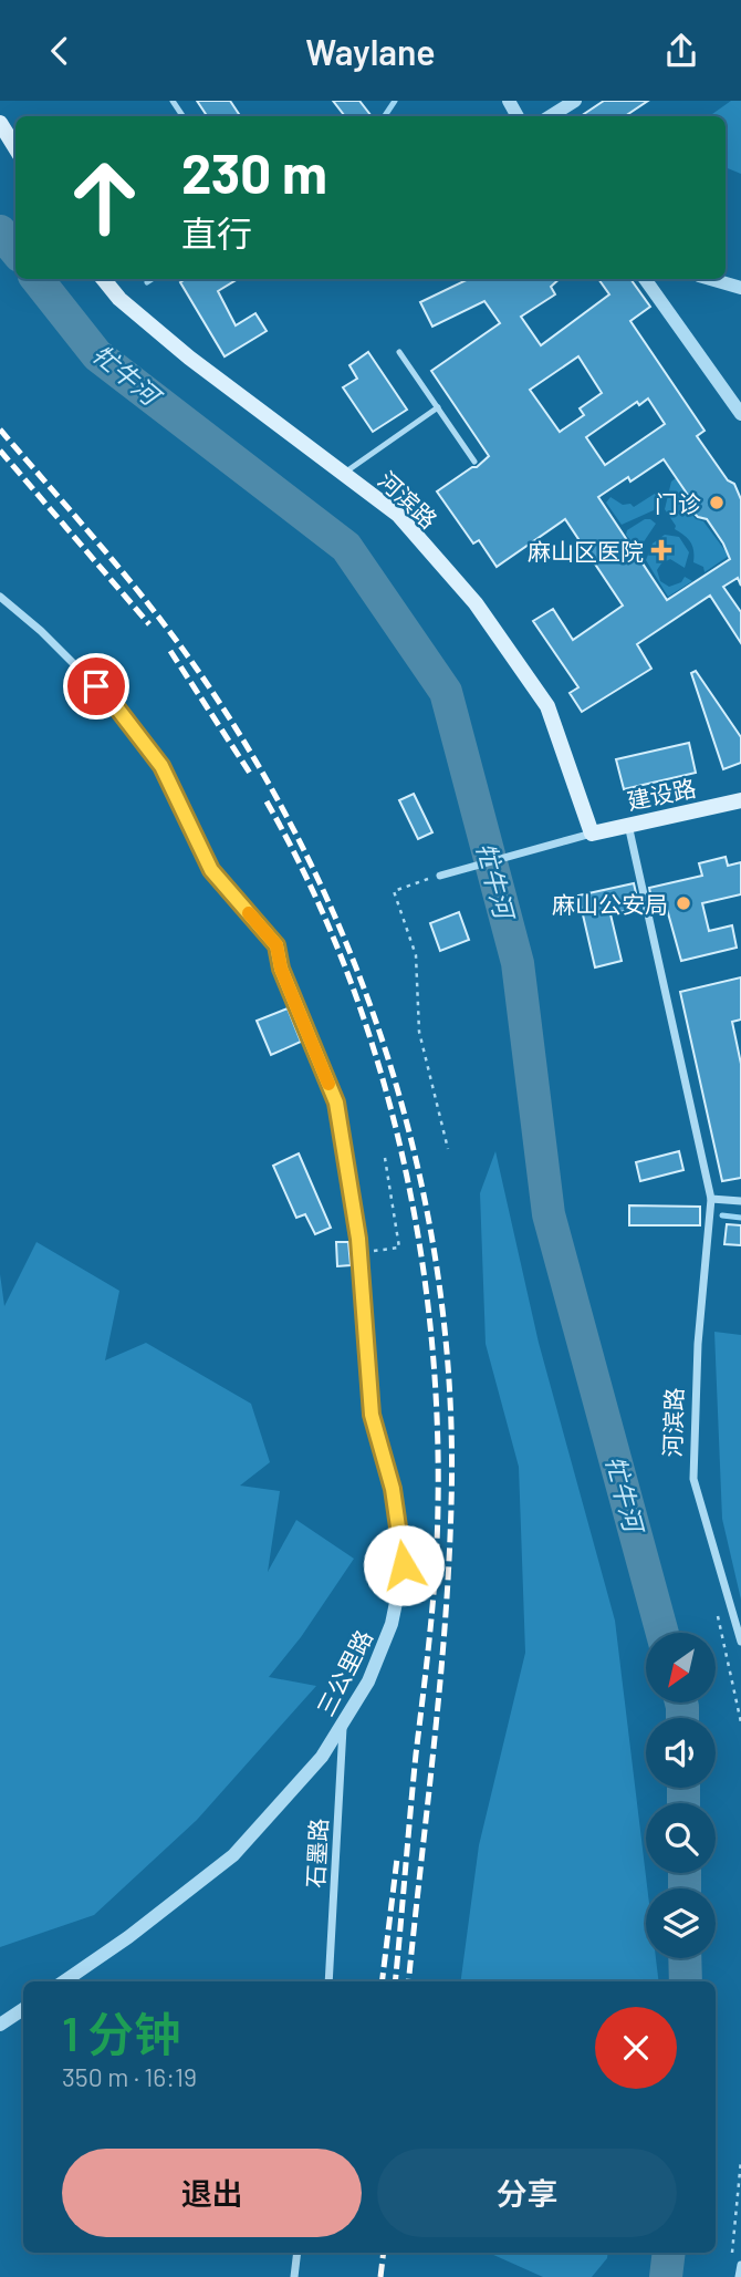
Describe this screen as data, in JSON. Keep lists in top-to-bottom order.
{
  "streets": {
    "main road": ["河滨路", "建设路"],
    "street": ["三公里路", "石墨路"]
  },
  "crossings": [
    ["河滨路", "建设路"],
    ["三公里路", "石墨路"]
  ],
  "water": ["牤牛河"],
  "places": {
    "other": ["门诊", "麻山公安局"],
    "health": ["麻山区医院"]
  },
  "north": "bottom left",
  "page": {
    "header": "Waylane",
    "turn": ["230 m", "直行"],
    "heading": ["1 分钟", "350 m · 16:19"],
    "buttons": ["退出", "分享"]
  }
}
